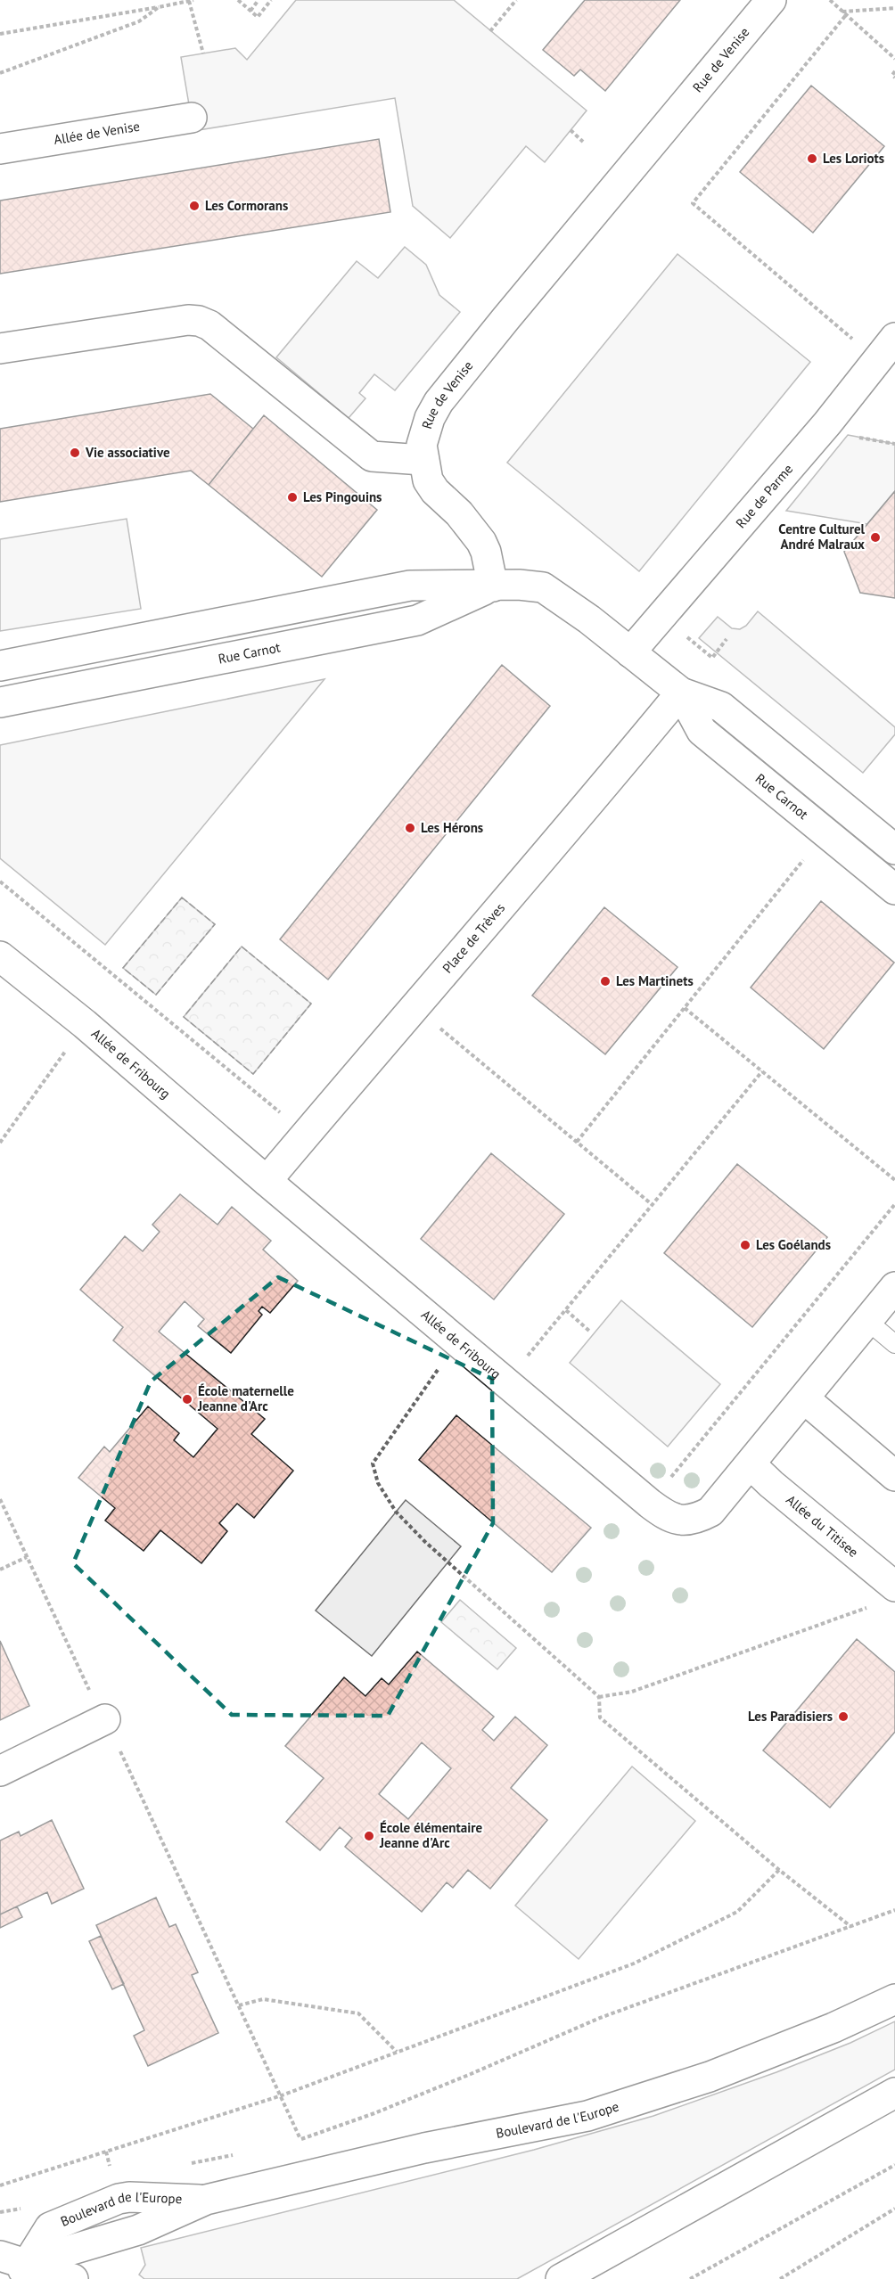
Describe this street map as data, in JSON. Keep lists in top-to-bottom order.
{
  "streets": {
    "street": [
      "Rue de Venise",
      "Allée de Venise",
      "Rue de Parme",
      "Rue Carnot",
      "Place de Trèves",
      "Allée de Fribourg",
      "Allée du Titisee",
      "Boulevard de l'Europe"
    ]
  },
  "crossings": [
    ["Rue de Parme", "Rue Carnot"],
    ["Rue Carnot", "Place de Trèves"],
    ["Place de Trèves", "Allée de Fribourg"],
    ["Allée de Fribourg", "Allée du Titisee"]
  ],
  "places": [
    "Les Loriots",
    "Les Cormorans",
    "Vie associative",
    "Les Pingouins",
    "Centre Culturel André Malraux",
    "Les Hérons",
    "Les Martinets",
    "Les Goélands",
    "École maternelle Jeanne d'Arc",
    "Les Paradisiers",
    "École élémentaire Jeanne d'Arc"
  ]
}
